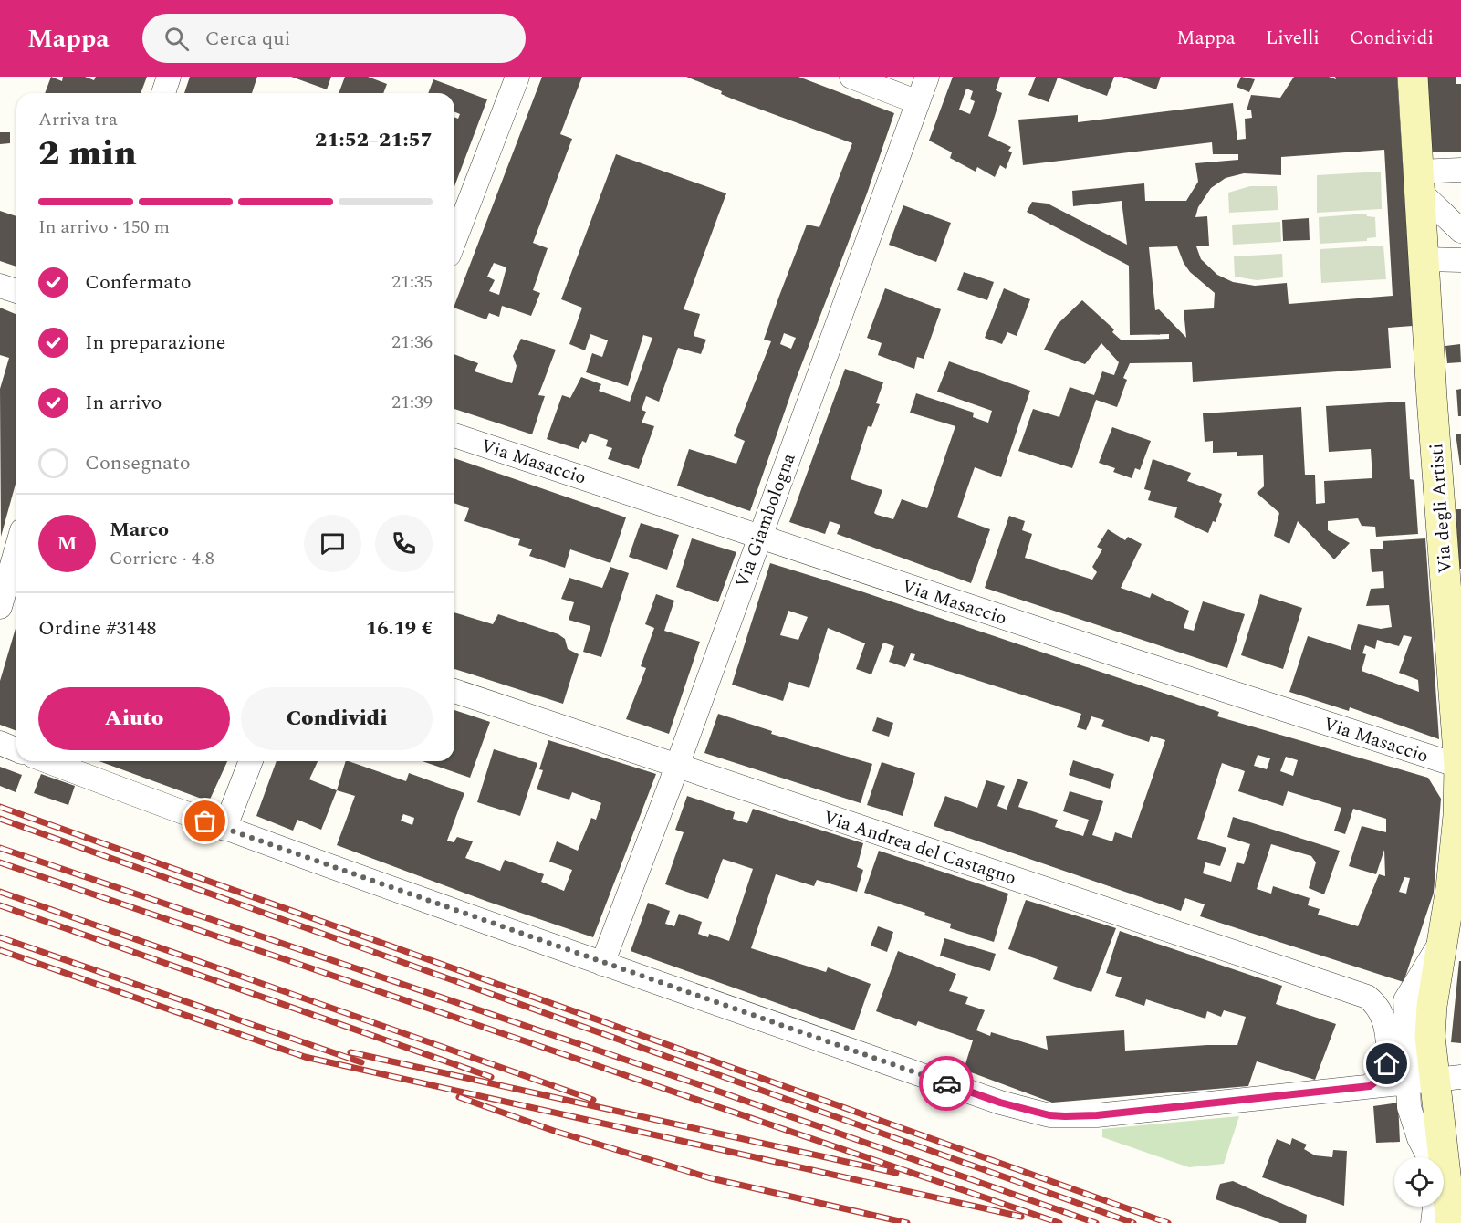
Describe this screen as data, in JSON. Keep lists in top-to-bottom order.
{
  "streets": {
    "street": [
      "Via Masaccio",
      "Via degli Artisti",
      "Via Giambologna",
      "Via Andrea del Castagno"
    ]
  },
  "crossings": [
    ["Via Masaccio", "Via degli Artisti"],
    ["Via Masaccio", "Via Giambologna"],
    ["Via Giambologna", "Via Andrea del Castagno"]
  ],
  "page": {
    "header": "Mappa",
    "search": "Cerca qui",
    "nav": ["Mappa", "Livelli", "Condividi"],
    "heading": ["2 min", "Arriva tra", "21:52–21:57"],
    "panel": [
      "Marco",
      "Corriere · 4.8",
      "Ordine #3148",
      "16.19 €"
    ],
    "bar": "In arrivo · 150 m",
    "list": [
      ["Confermato", "21:35"],
      ["In preparazione", "21:36"],
      ["In arrivo", "21:39"],
      "Consegnato"
    ],
    "round": "M",
    "buttons": ["Aiuto", "Condividi"]
  }
}
